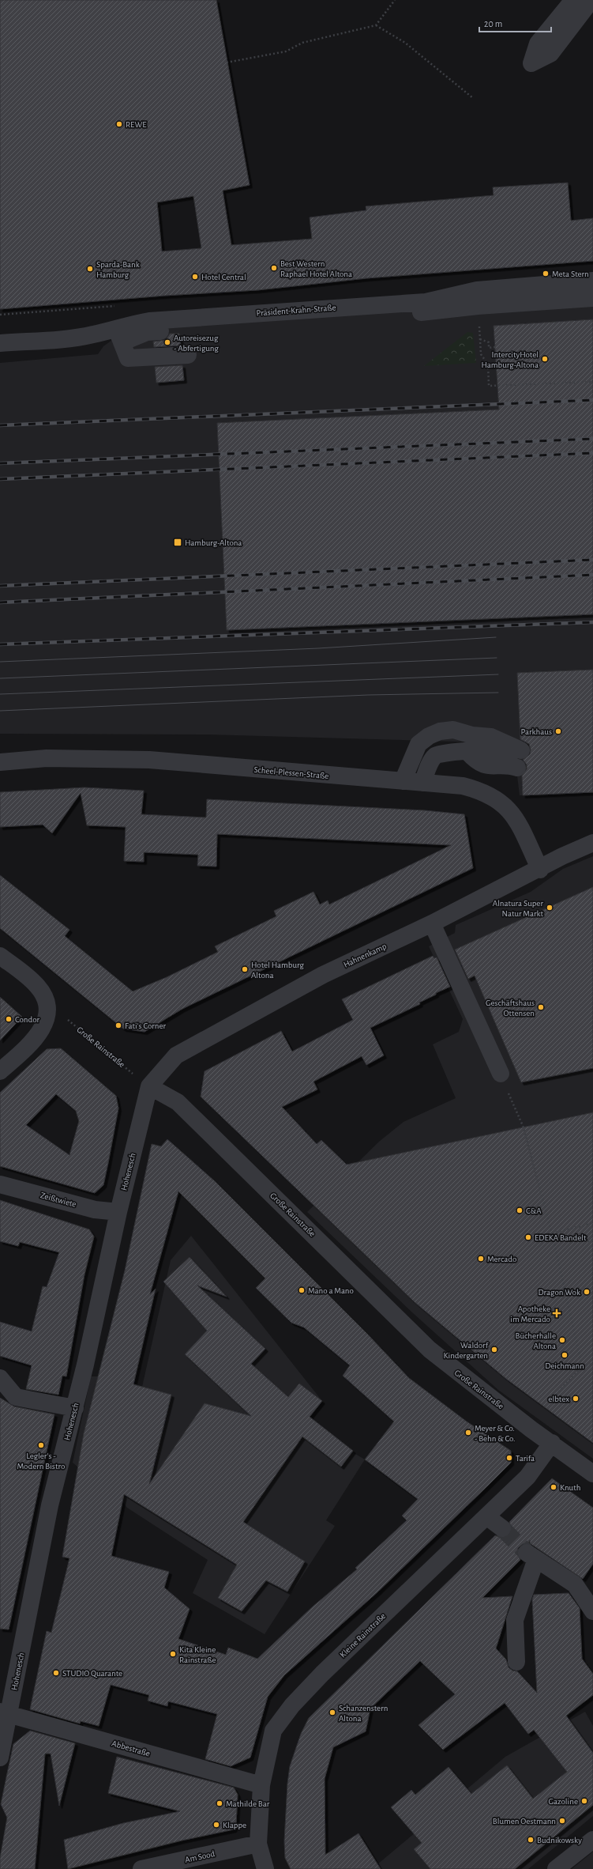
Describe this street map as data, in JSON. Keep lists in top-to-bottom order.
{
  "streets": {
    "street": [
      "Präsident-Krahn-Straße",
      "Scheel-Plessen-Straße",
      "Hahnenkamp",
      "Große Rainstraße",
      "Hohenesch",
      "Zeißtwiete",
      "Kleine Rainstraße",
      "Abbestraße",
      "Am Sood"
    ]
  },
  "crossings": [
    ["Scheel-Plessen-Straße", "Hahnenkamp"],
    ["Hahnenkamp", "Große Rainstraße"],
    ["Hahnenkamp", "Hohenesch"],
    ["Große Rainstraße", "Hohenesch"],
    ["Große Rainstraße", "Kleine Rainstraße"],
    ["Hohenesch", "Zeißtwiete"],
    ["Hohenesch", "Abbestraße"],
    ["Kleine Rainstraße", "Abbestraße"],
    ["Kleine Rainstraße", "Am Sood"]
  ],
  "places": {
    "other": [
      "REWE",
      "Best Western Raphael Hotel Altona",
      "Sparda-Bank Hamburg",
      "Meta Stern",
      "Hotel Central",
      "Autoreisezug - Abfertigung",
      "IntercityHotel Hamburg-Altona",
      "Parkhaus",
      "Alnatura Super Natur Markt",
      "Hotel Hamburg Altona",
      "Geschäftshaus Ottensen",
      "Condor",
      "Fati's Corner",
      "C&A",
      "EDEKA Bandelt",
      "Mercado",
      "Mano a Mano",
      "Dragon Wok",
      "Bücherhalle Altona",
      "Waldorf Kindergarten",
      "Deichmann",
      "elbtex",
      "Meyer & Co. - Behn & Co.",
      "Legler's - Modern Bistro",
      "Tarifa",
      "Knuth",
      "Kita Kleine Rainstraße",
      "STUDIO Quarante",
      "Schanzenstern Altona",
      "Gazoline",
      "Mathilde Bar",
      "Blumen Oestmann",
      "Klappe",
      "Budnikowsky"
    ],
    "transit": ["Hamburg-Altona"],
    "health": ["Apotheke im Mercado"]
  },
  "scale_bar": "20 m"
}
